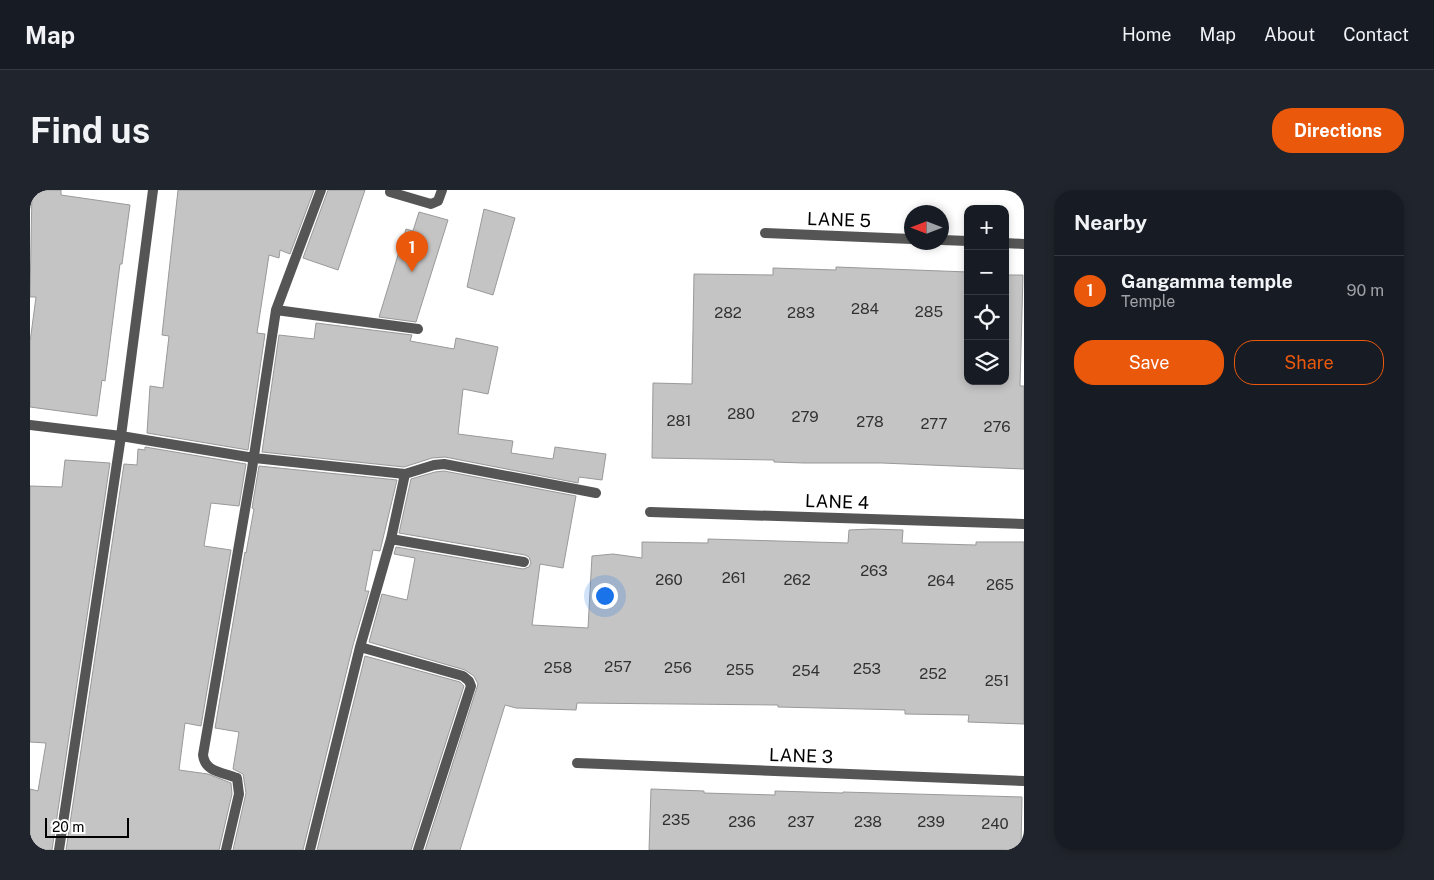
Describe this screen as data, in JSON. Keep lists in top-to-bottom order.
{
  "streets": {
    "street": ["LANE 5", "LANE 4", "LANE 3"]
  },
  "house_numbers": [
    "284",
    "285",
    "282",
    "283",
    "280",
    "279",
    "281",
    "278",
    "277",
    "276",
    "263",
    "261",
    "260",
    "262",
    "264",
    "265",
    "257",
    "258",
    "256",
    "253",
    "255",
    "254",
    "252",
    "251",
    "235",
    "236",
    "237",
    "238",
    "239",
    "240"
  ],
  "scale_bar": "20 m",
  "north": "left",
  "page": {
    "header": "Map",
    "nav": [
      "Home",
      "Map",
      "About",
      "Contact"
    ],
    "buttons": [
      "Directions",
      ["Save", "Share"]
    ],
    "title": "Find us",
    "heading": "Nearby",
    "map_buttons": ["+", "−"],
    "pins": "1",
    "list": [
      {
        "mark": "1",
        "name": "Gangamma temple",
        "note": "Temple",
        "value": "90 m"
      }
    ],
    "scale": "20 m"
  }
}
